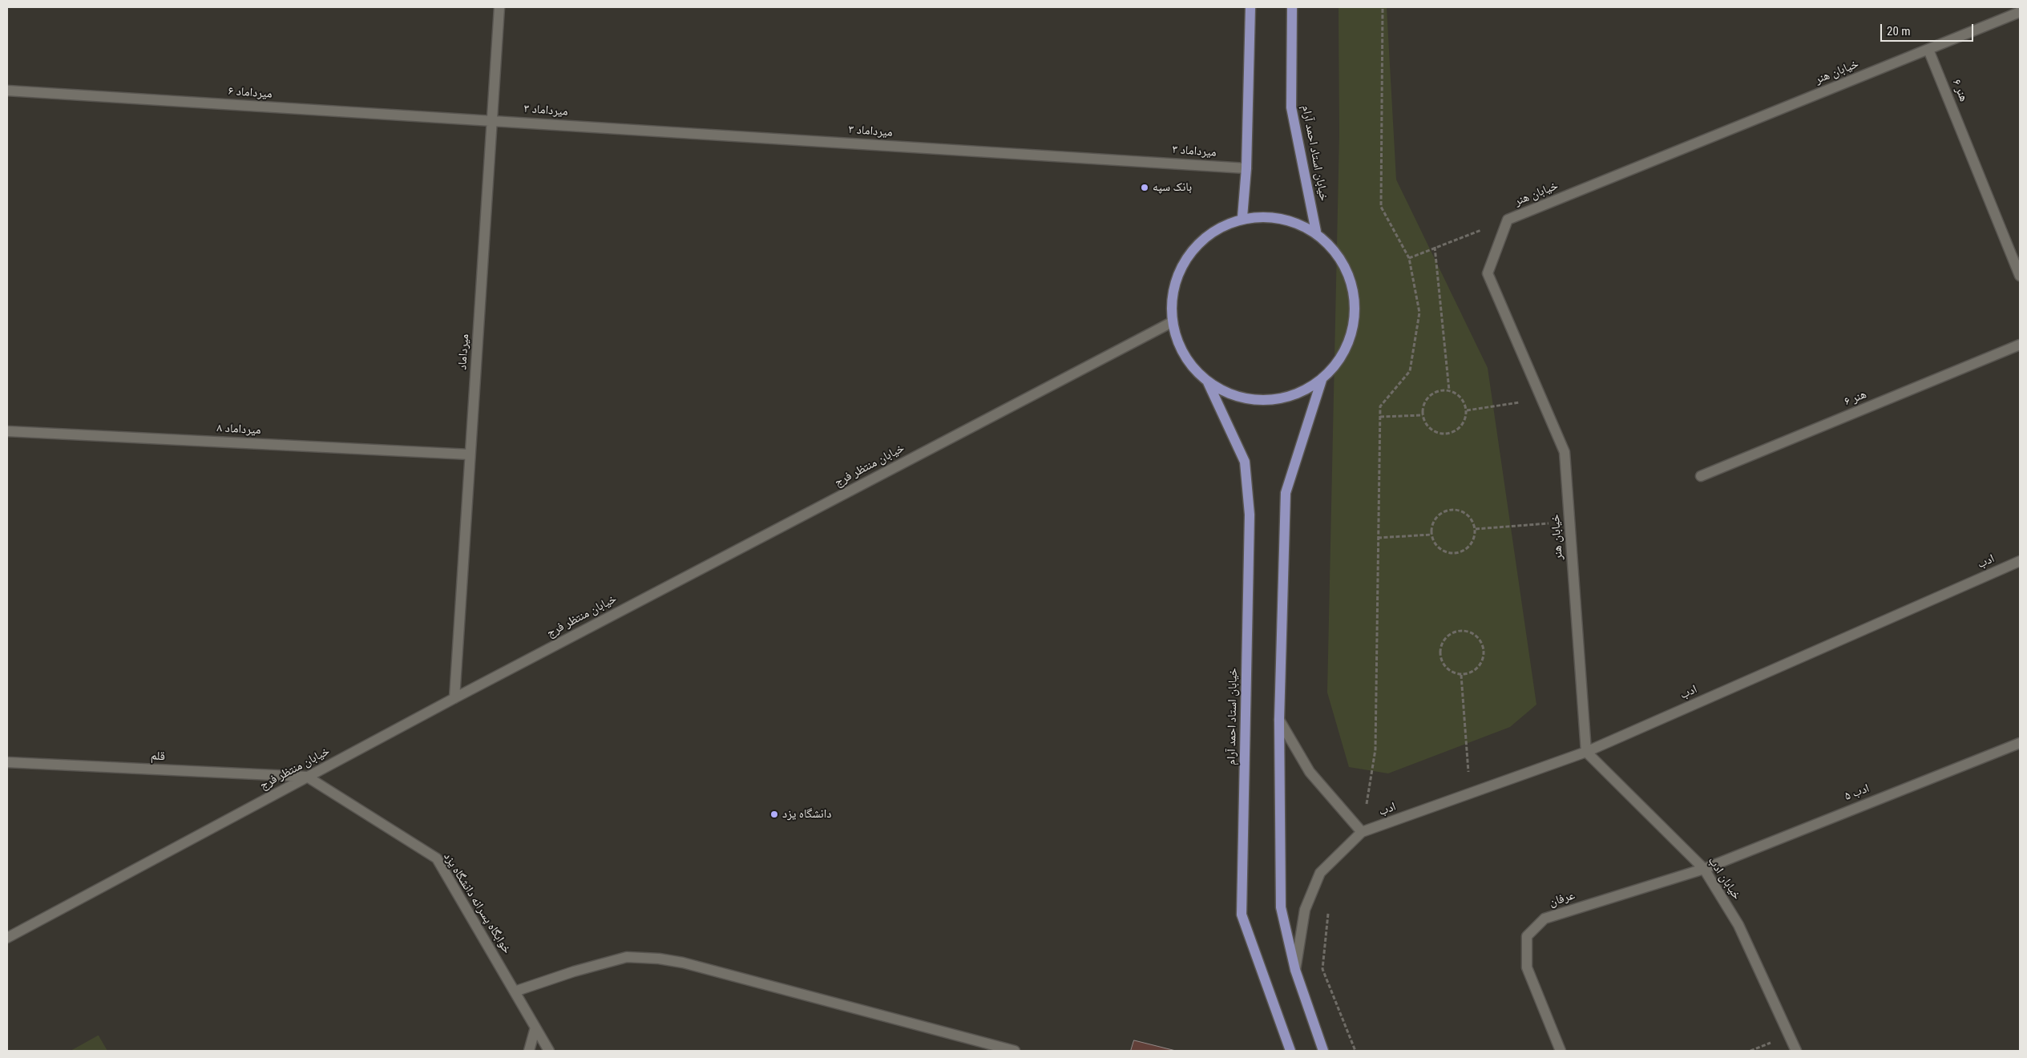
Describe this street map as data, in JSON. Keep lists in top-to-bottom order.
{
  "streets": {
    "main road": ["خیابان استاد احمد آرام"],
    "street": [
      "خیابان هنر",
      "هنر ۶",
      "میرداماد ۶",
      "میرداماد ۳",
      "میرداماد",
      "میرداماد ۸",
      "خیابان منتظر فرج",
      "ادب",
      "قلم",
      "ادب ۵",
      "خیابان ادب",
      "عرفان",
      "خوابگاه پسرانه دانشگاه یزد"
    ]
  },
  "crossings": [
    ["خیابان هنر", "هنر ۶"],
    ["خیابان هنر", "ادب"],
    ["خیابان هنر", "خیابان ادب"],
    ["میرداماد ۶", "میرداماد ۳"],
    ["میرداماد ۶", "میرداماد"],
    ["میرداماد ۳", "میرداماد"],
    ["میرداماد", "میرداماد ۸"],
    ["میرداماد", "خیابان منتظر فرج"],
    ["خیابان منتظر فرج", "قلم"],
    ["خیابان منتظر فرج", "خوابگاه پسرانه دانشگاه یزد"],
    ["ادب", "خیابان ادب"],
    ["قلم", "خوابگاه پسرانه دانشگاه یزد"],
    ["ادب ۵", "خیابان ادب"],
    ["ادب ۵", "عرفان"],
    ["خیابان ادب", "عرفان"]
  ],
  "places": ["بانک سپه", "دانشگاه یزد"],
  "scale_bar": "20 m"
}
